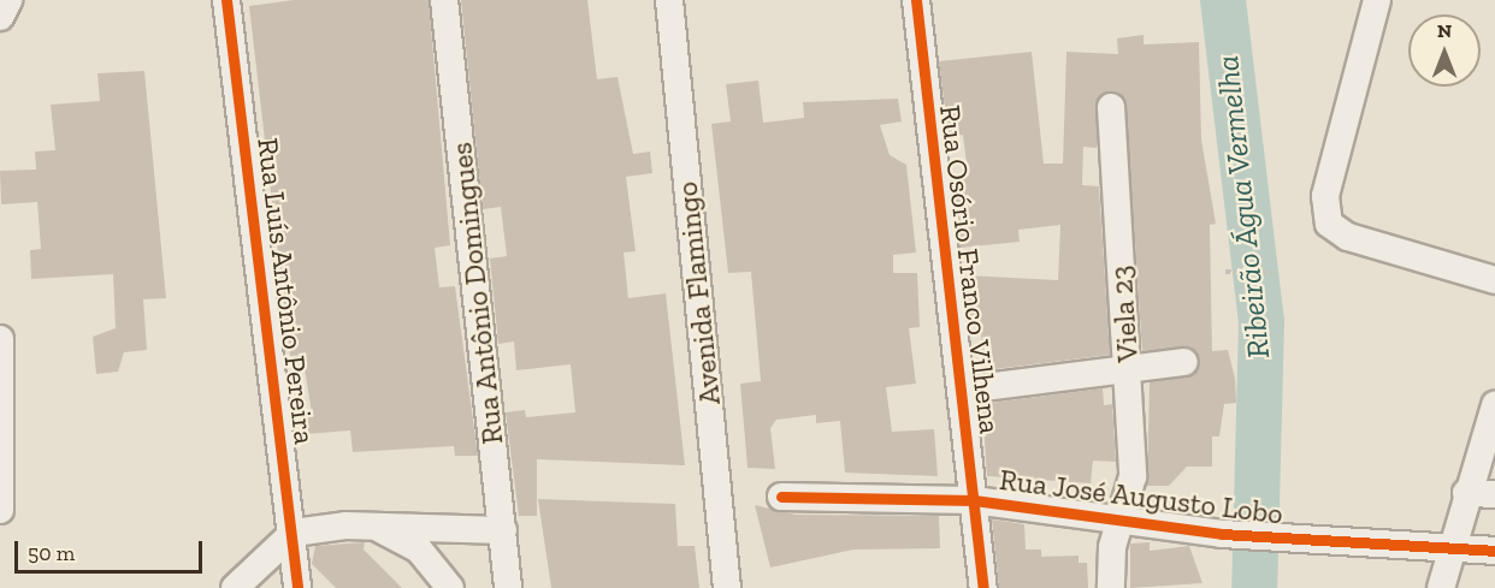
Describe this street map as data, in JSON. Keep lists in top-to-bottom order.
{
  "streets": {
    "street": [
      "Rua Osório Franco Vilhena",
      "Rua Luís Antônio Pereira",
      "Rua Antônio Domingues",
      "Avenida Flamingo",
      "Viela 23",
      "Rua José Augusto Lobo"
    ]
  },
  "crossings": [
    ["Rua Osório Franco Vilhena", "Rua José Augusto Lobo"],
    ["Viela 23", "Rua José Augusto Lobo"]
  ],
  "water": ["Ribeirão Água Vermelha"],
  "scale_bar": "50 m",
  "north": "top"
}
